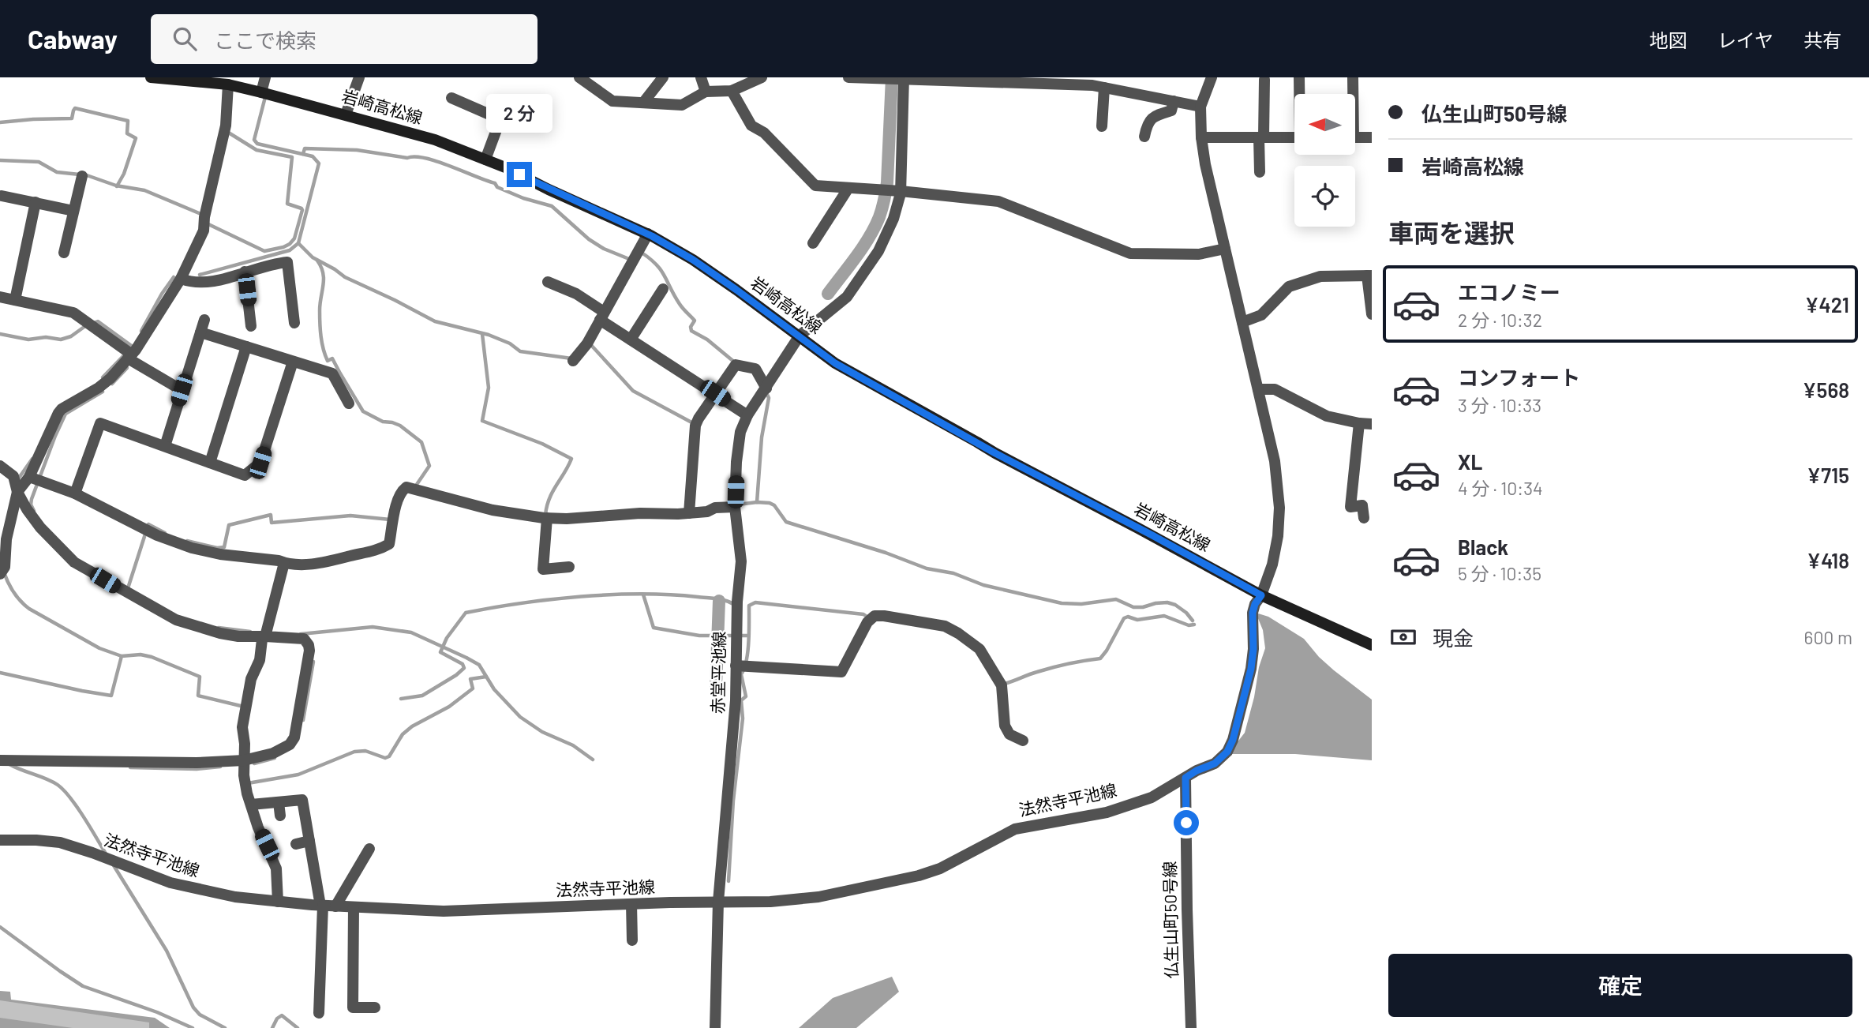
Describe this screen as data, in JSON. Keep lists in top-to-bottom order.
{
  "streets": {
    "main road": ["岩崎高松線"],
    "street": ["赤堂平池線", "法然寺平池線", "仏生山町50号線"]
  },
  "crossings": [
    ["岩崎高松線", "赤堂平池線"],
    ["岩崎高松線", "法然寺平池線"],
    ["赤堂平池線", "法然寺平池線"],
    ["法然寺平池線", "仏生山町50号線"]
  ],
  "north": "left",
  "page": {
    "header": "Cabway",
    "search": "ここで検索",
    "nav": ["地図", "レイヤ", "共有"],
    "banner": ["仏生山町50号線", "岩崎高松線"],
    "bubble": "2 分",
    "heading": "車両を選択",
    "list": [
      {
        "name": "エコノミー",
        "note": "2 分 · 10:32",
        "value": "¥421"
      },
      {
        "name": "コンフォート",
        "note": "3 分 · 10:33",
        "value": "¥568"
      },
      {
        "name": "XL",
        "note": "4 分 · 10:34",
        "value": "¥715"
      },
      {
        "name": "Black",
        "note": "5 分 · 10:35",
        "value": "¥418"
      }
    ],
    "pay": ["現金", "600 m"],
    "buttons": "確定"
  }
}
